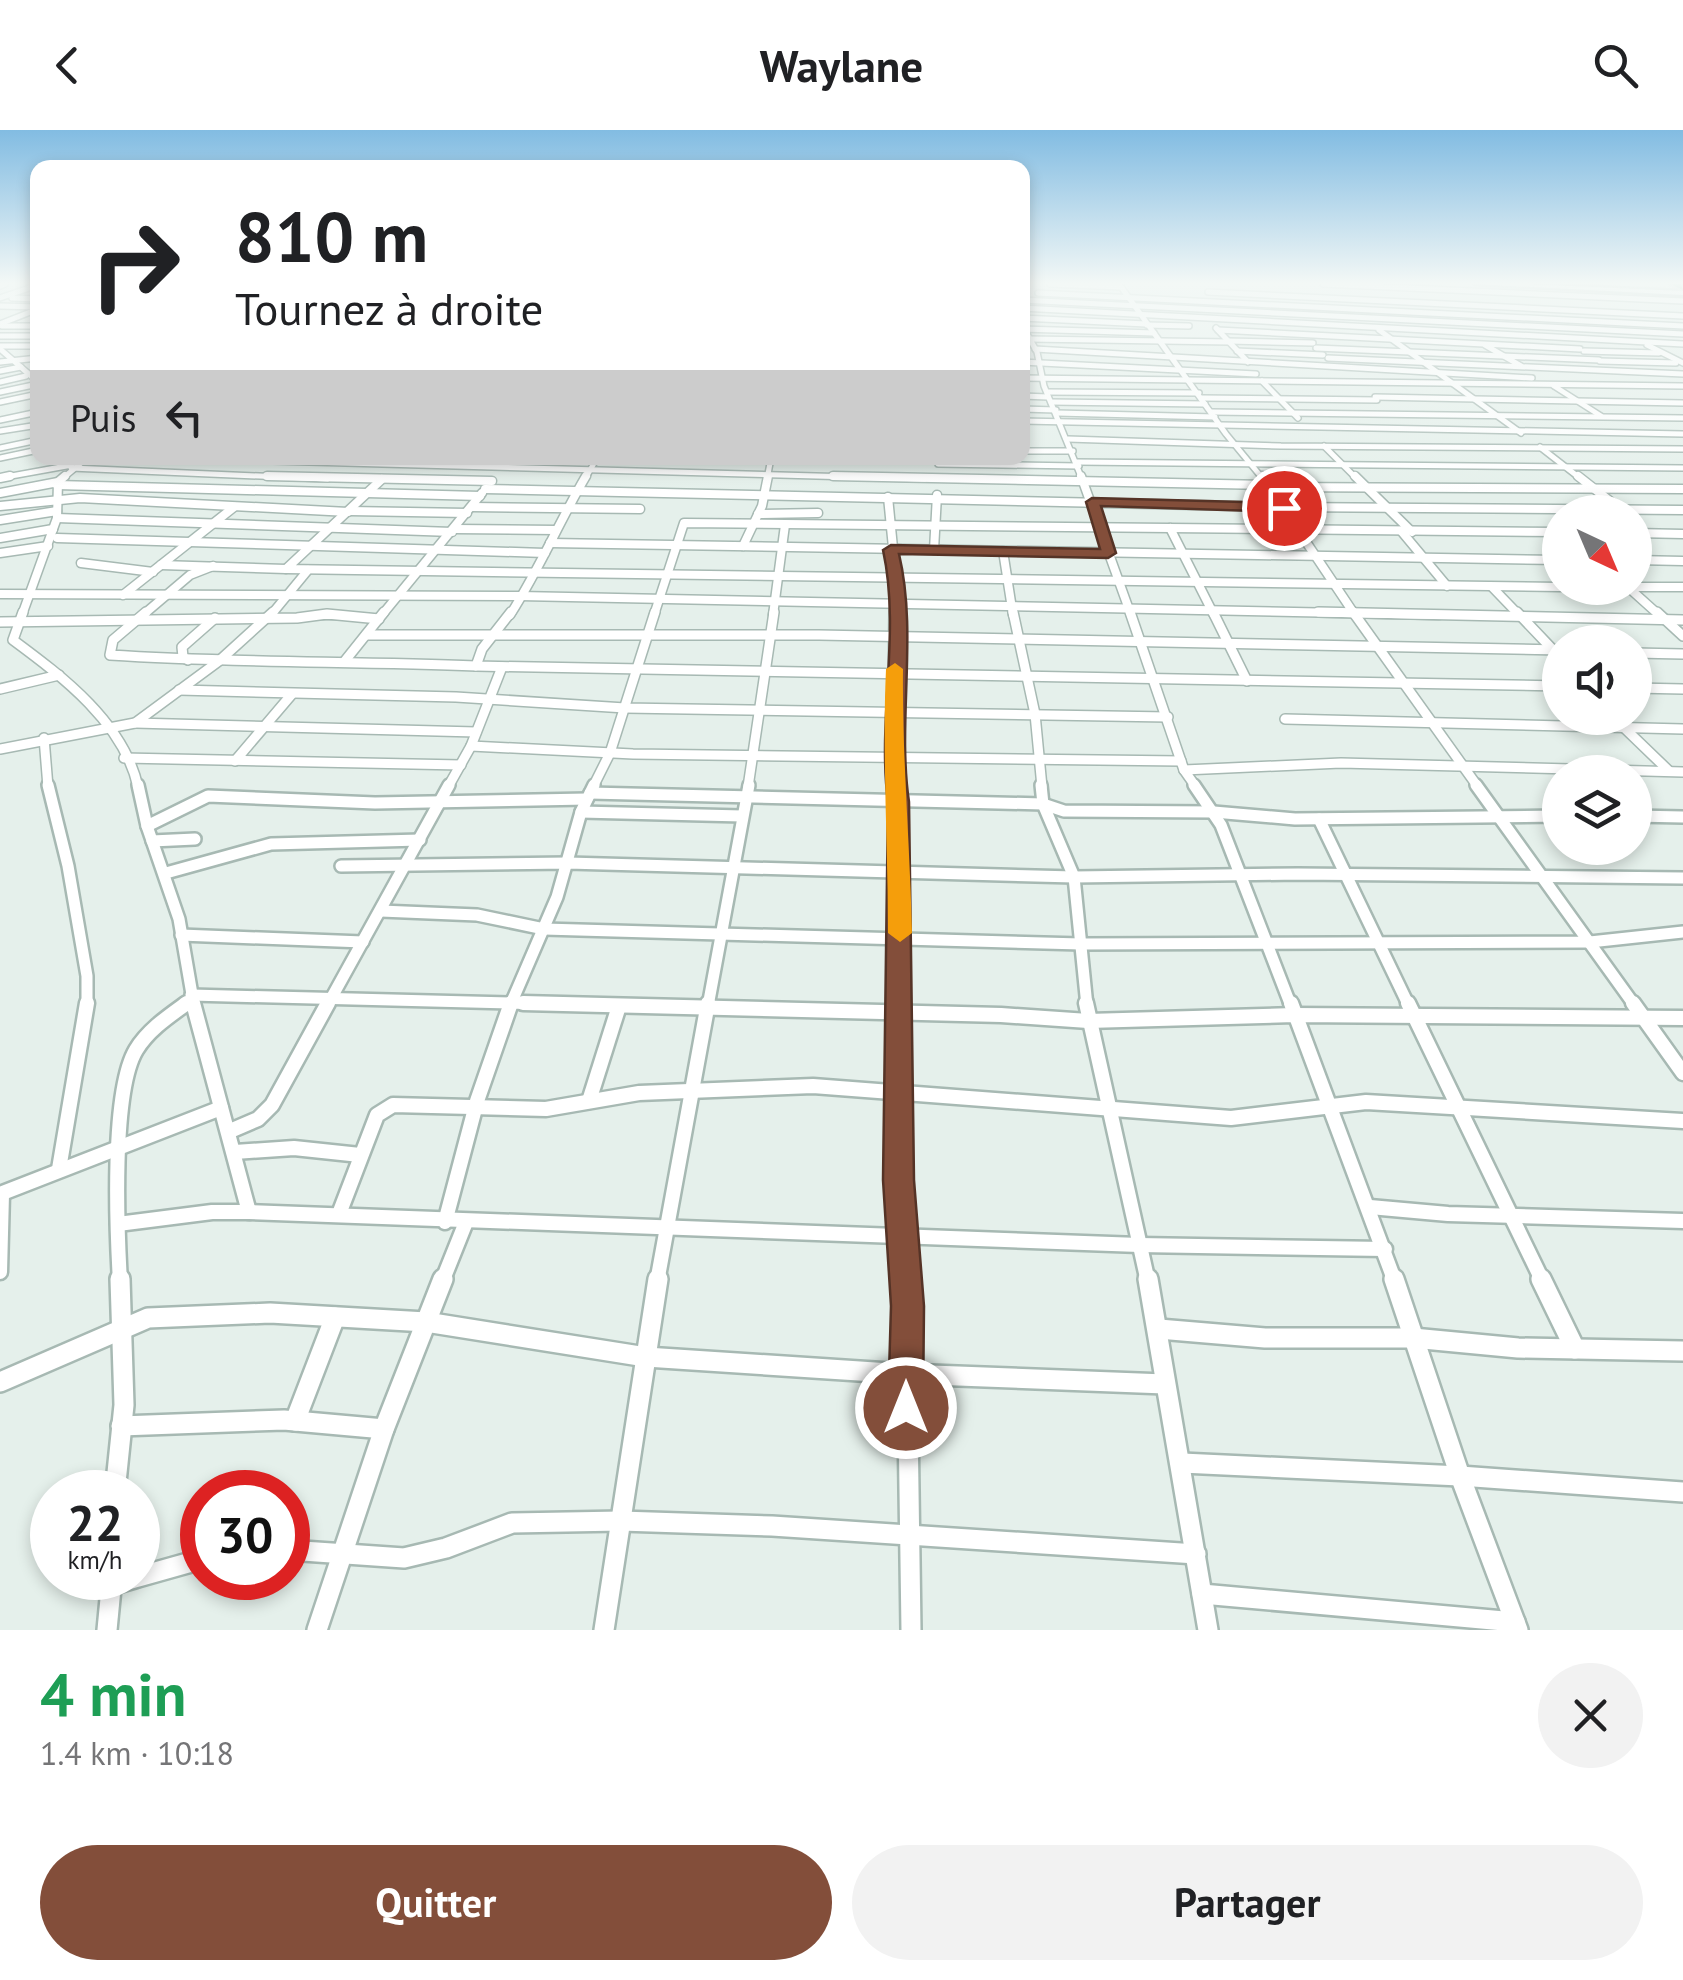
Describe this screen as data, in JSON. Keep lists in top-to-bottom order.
{
  "north": "bottom right",
  "page": {
    "header": "Waylane",
    "turn": ["810 m", "Tournez à droite"],
    "then": "Puis",
    "speed": "22 km/h",
    "limit": "30",
    "heading": ["4 min", "1.4 km · 10:18"],
    "buttons": ["Quitter", "Partager"]
  }
}
